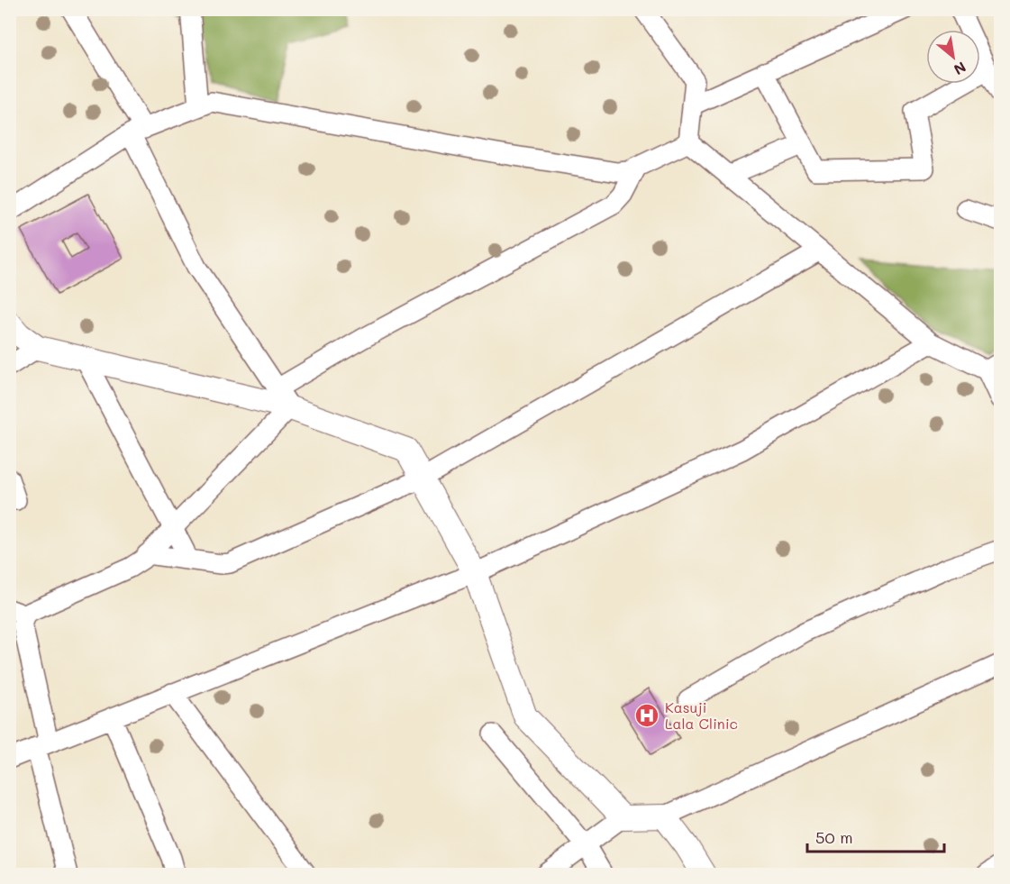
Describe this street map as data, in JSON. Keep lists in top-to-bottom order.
{
  "places": {
    "hospital": ["Kasuji Lala Clinic"]
  },
  "scale_bar": "50 m",
  "north": "bottom right"
}
